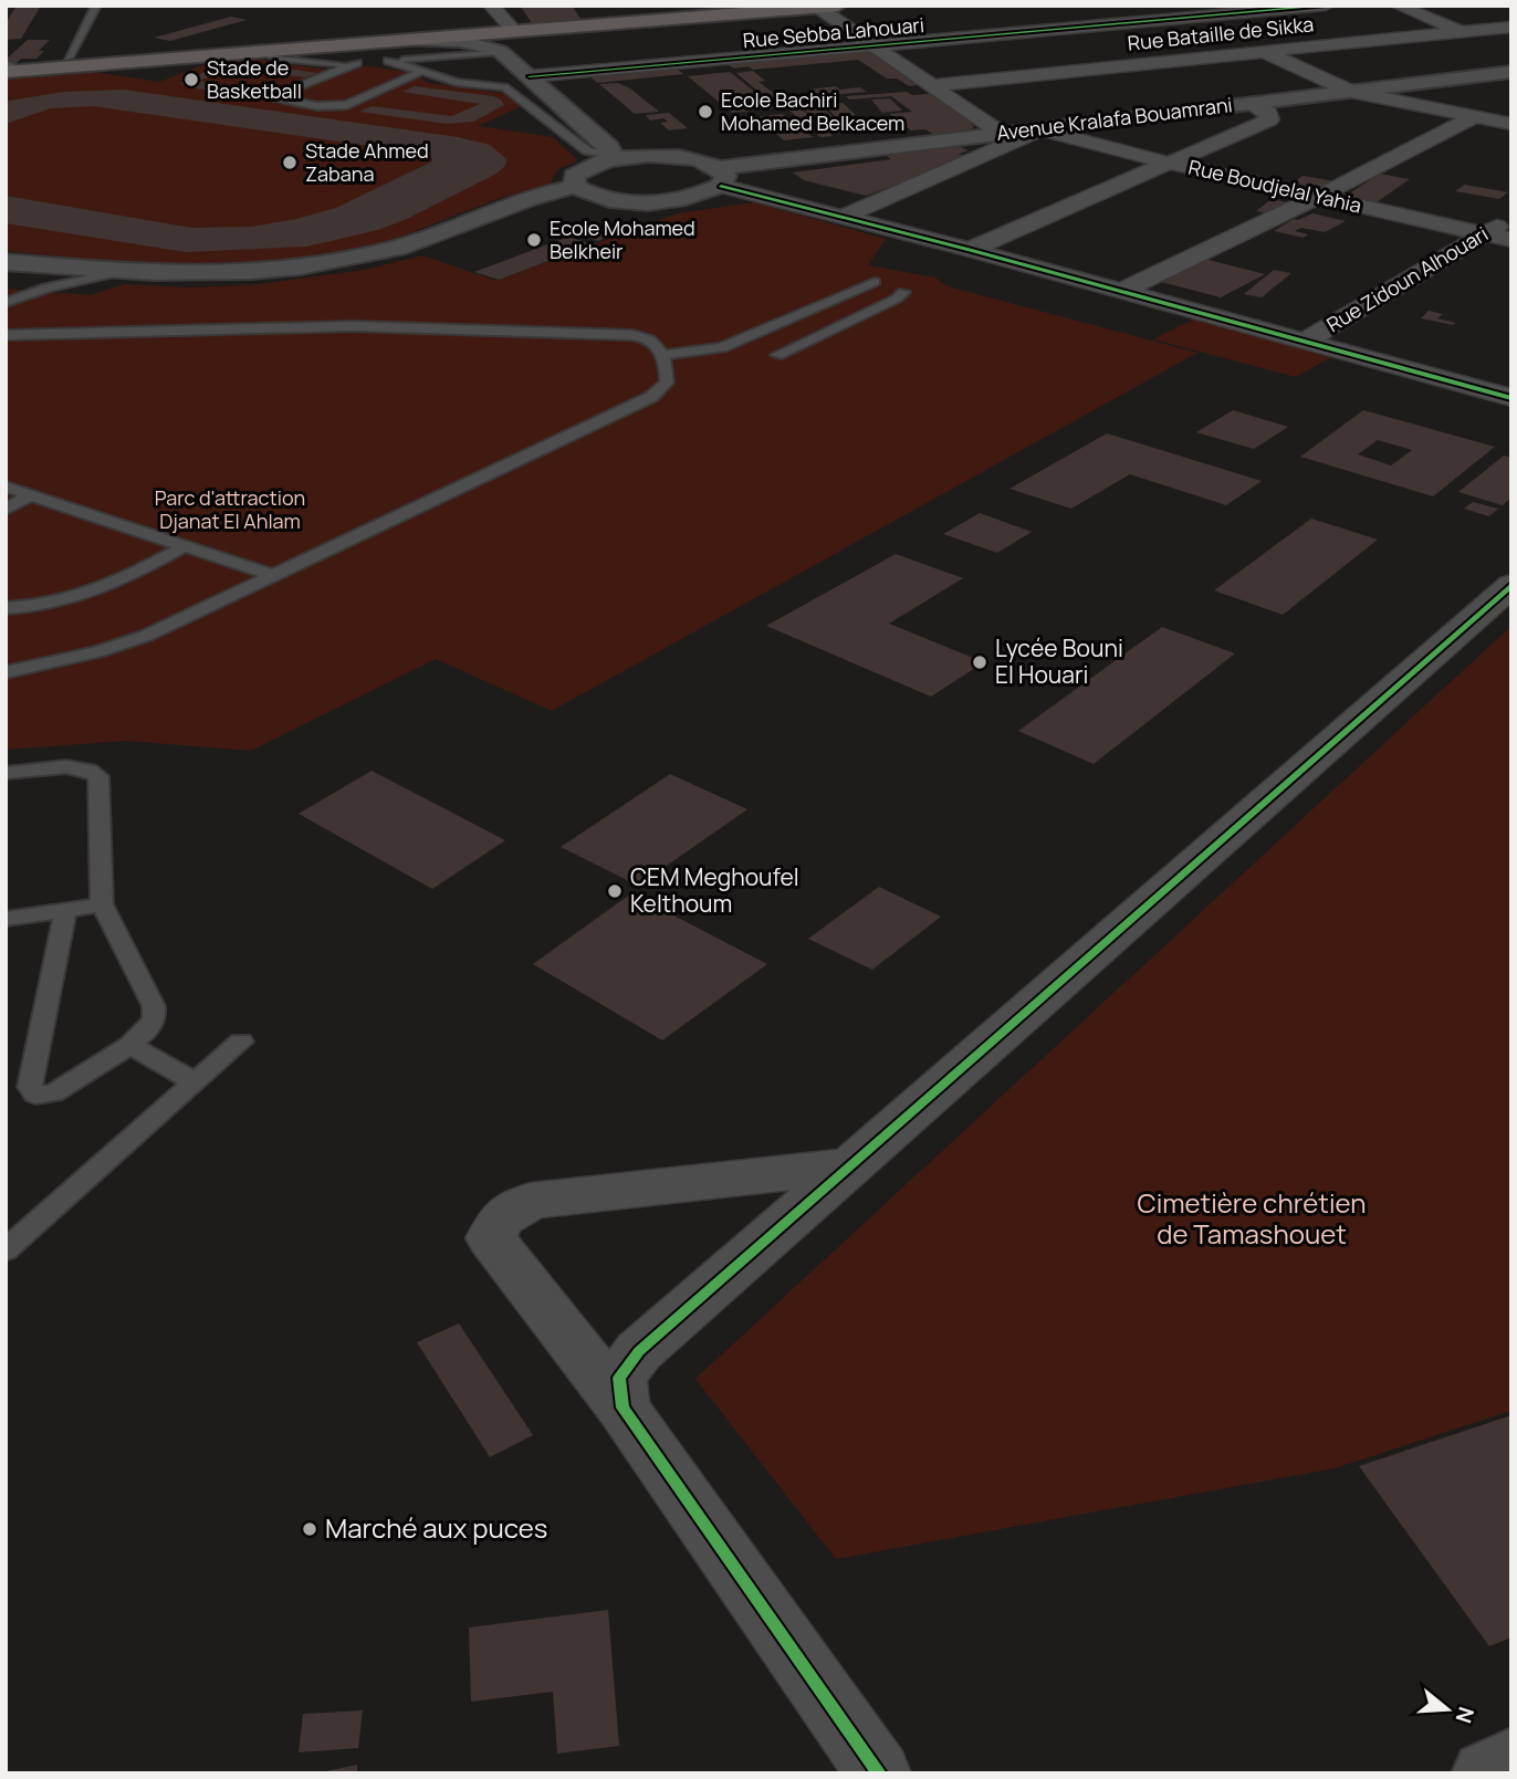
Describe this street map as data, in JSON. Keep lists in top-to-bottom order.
{
  "streets": {
    "street": [
      "Rue Sebba Lahouari",
      "Rue Bataille de Sikka",
      "Avenue Kralafa Bouamrani",
      "Rue Boudjelal Yahia",
      "Rue Zidoun Alhouari"
    ]
  },
  "crossings": [
    ["Avenue Kralafa Bouamrani", "Rue Boudjelal Yahia"],
    ["Rue Boudjelal Yahia", "Rue Zidoun Alhouari"]
  ],
  "parks": ["Parc d'attraction Djanat El Ahlam", "Cimetière chrétien de Tamashouet"],
  "places": [
    "Stade de Basketball",
    "Ecole Bachiri Mohamed Belkacem",
    "Stade Ahmed Zabana",
    "Ecole Mohamed Belkheir",
    "Lycée Bouni El Houari",
    "CEM Meghoufel Kelthoum",
    "Marché aux puces"
  ],
  "north": "right"
}
